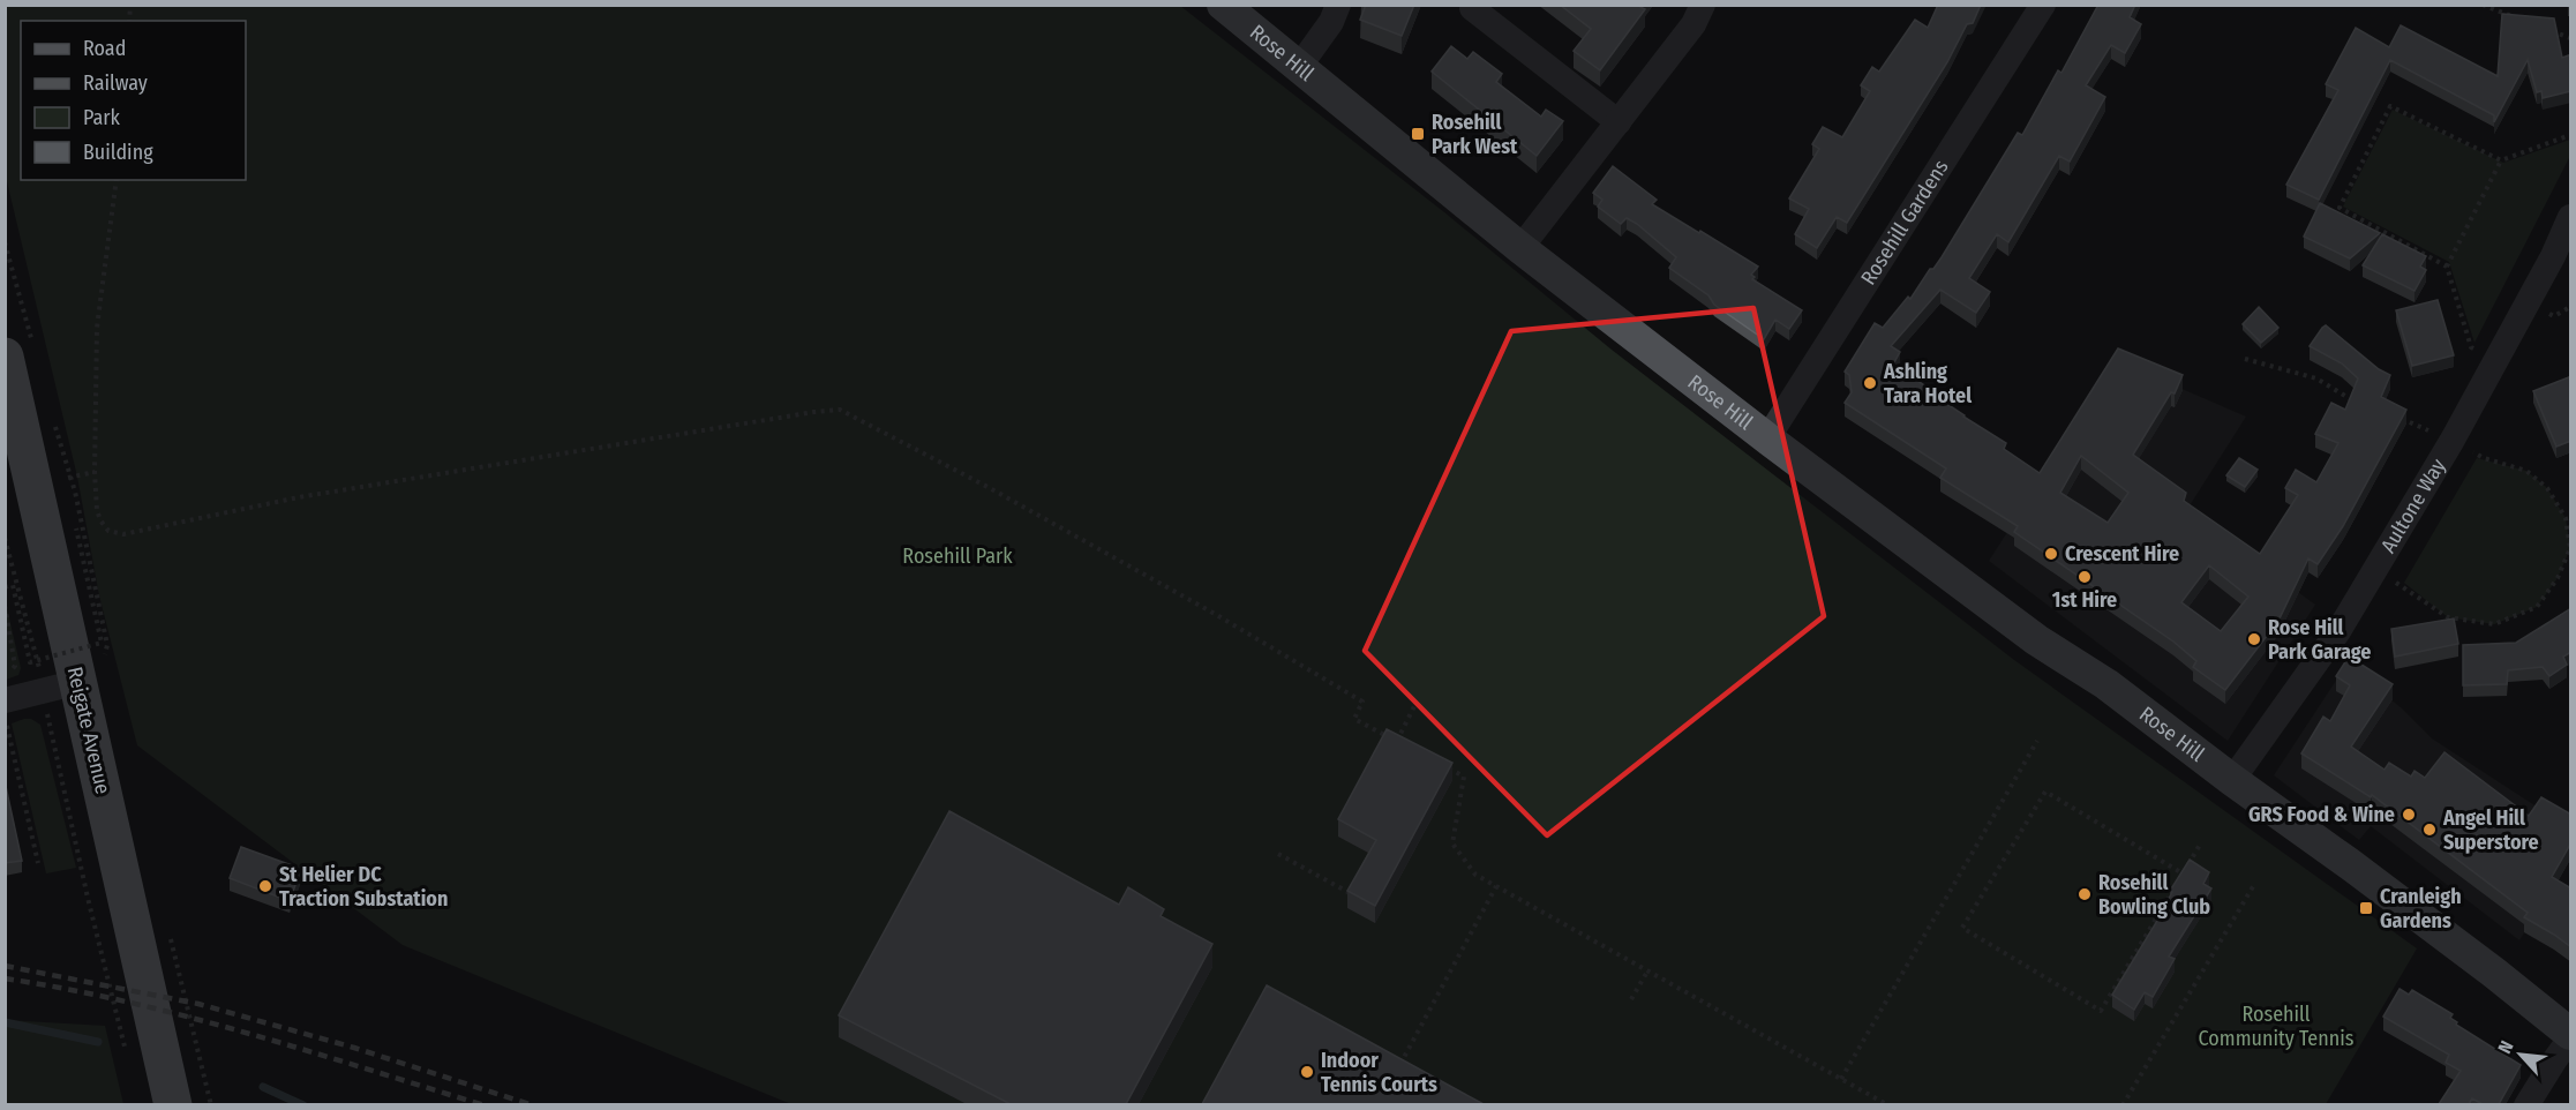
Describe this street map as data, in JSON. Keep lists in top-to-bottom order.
{
  "streets": {
    "highway": ["Reigate Avenue"],
    "main road": ["Rose Hill"],
    "street": ["Rosehill Gardens", "Aultone Way"]
  },
  "crossings": [
    ["Rose Hill", "Rosehill Gardens"],
    ["Rose Hill", "Aultone Way"]
  ],
  "parks": ["Rosehill Park", "Rosehill Community Tennis"],
  "places": {
    "transit": ["Rosehill Park West", "Cranleigh Gardens"],
    "other": [
      "Ashling Tara Hotel",
      "Crescent Hire",
      "1st Hire",
      "Rose Hill Park Garage",
      "GRS Food & Wine",
      "Angel Hill Superstore",
      "St Helier DC Traction Substation",
      "Rosehill Bowling Club",
      "Indoor Tennis Courts"
    ]
  },
  "legend": [
    "Road",
    "Railway",
    "Park",
    "Building"
  ],
  "north": "top left"
}
